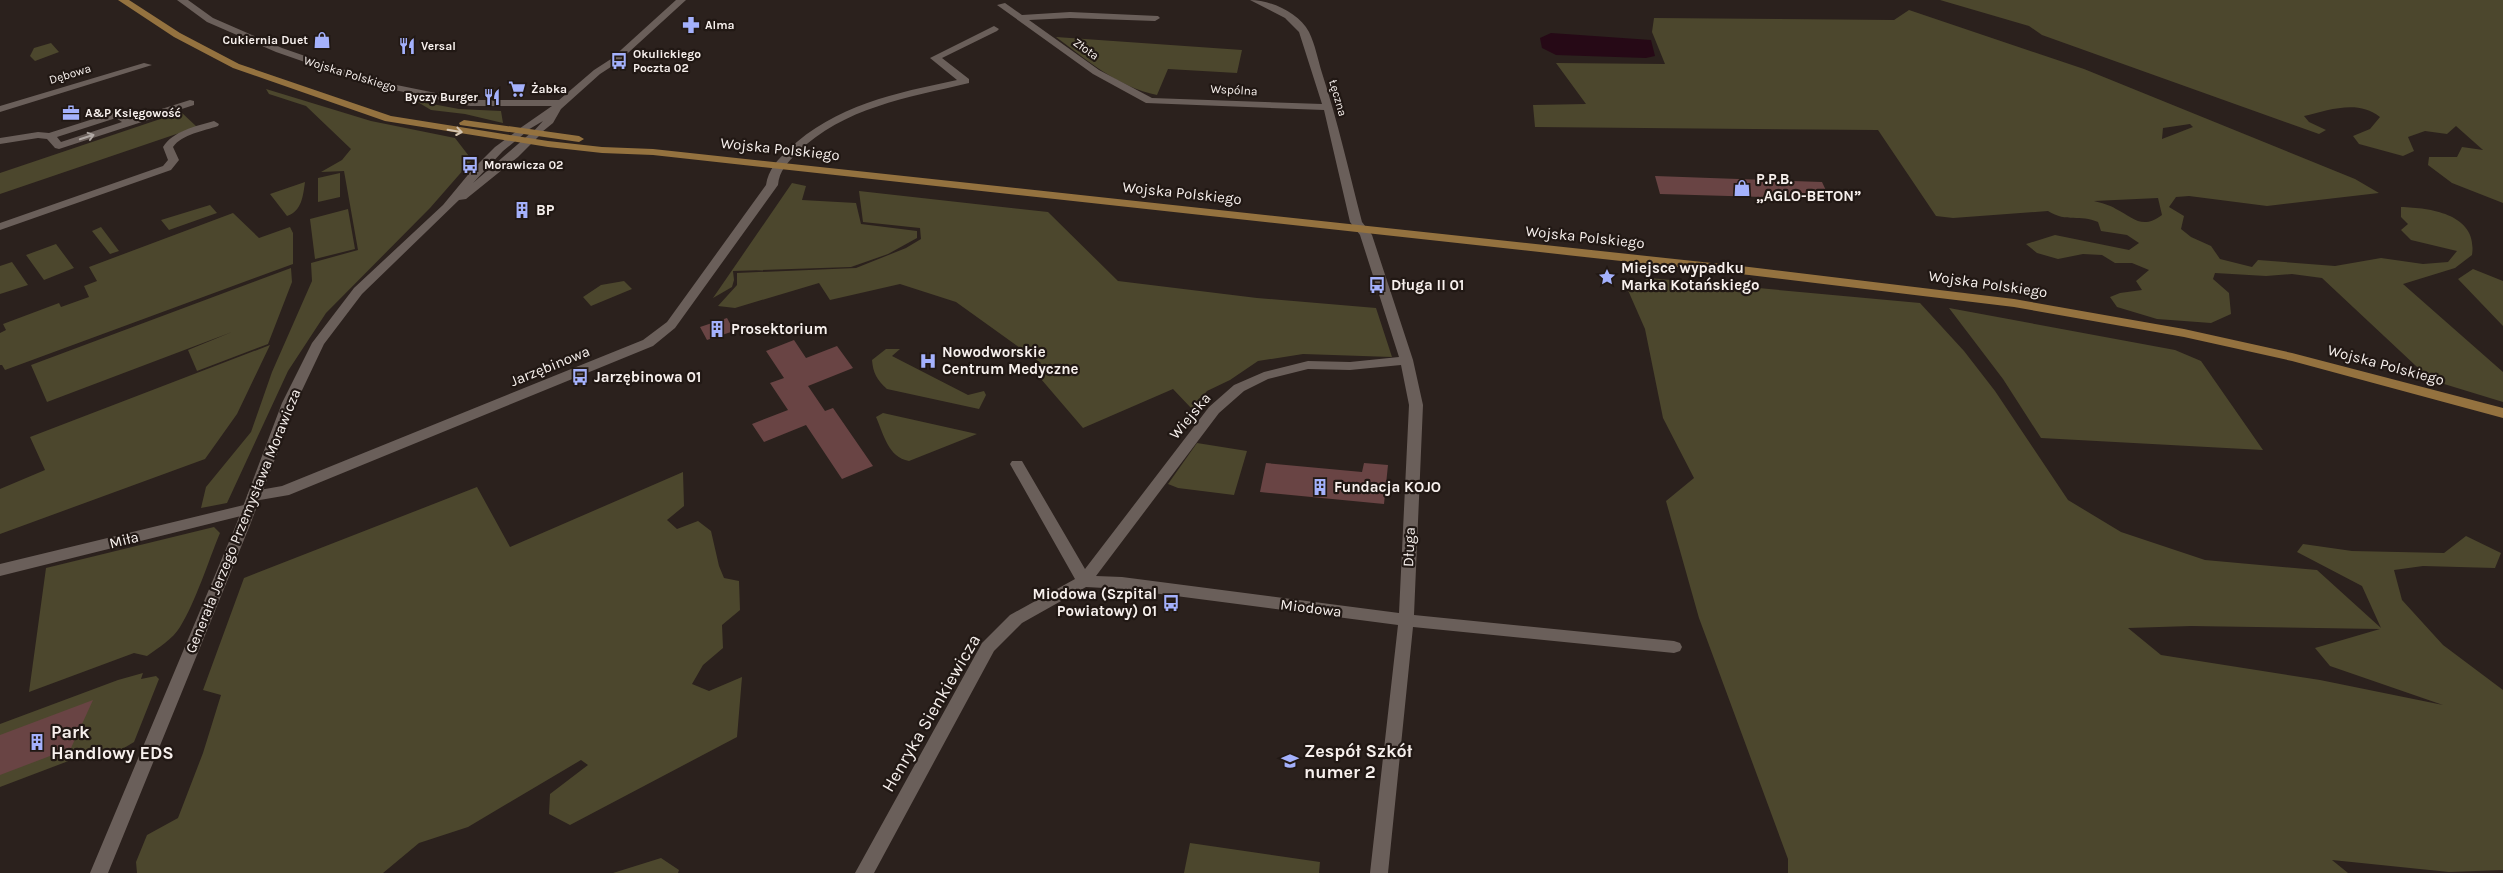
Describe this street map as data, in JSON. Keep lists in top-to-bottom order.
{
  "streets": {
    "main road": ["Wojska Polskiego"],
    "street": [
      "Złota",
      "Dębowa",
      "Wspólna",
      "Łęczna",
      "Jarzębinowa",
      "Wiejska",
      "Generała Jerzego Przemysława Morawicza",
      "Miła",
      "Długa",
      "Miodowa",
      "Henryka Sienkiewicza"
    ]
  },
  "crossings": [
    ["Złota", "Wspólna"],
    ["Wojska Polskiego", "Łęczna"],
    ["Wojska Polskiego", "Jarzębinowa"],
    ["Wojska Polskiego", "Generała Jerzego Przemysława Morawicza"],
    ["Wojska Polskiego", "Długa"],
    ["Wspólna", "Łęczna"],
    ["Łęczna", "Długa"],
    ["Jarzębinowa", "Generała Jerzego Przemysława Morawicza"],
    ["Jarzębinowa", "Miła"],
    ["Wiejska", "Długa"],
    ["Wiejska", "Miodowa"],
    ["Wiejska", "Henryka Sienkiewicza"],
    ["Generała Jerzego Przemysława Morawicza", "Miła"],
    ["Długa", "Miodowa"],
    ["Miodowa", "Henryka Sienkiewicza"]
  ],
  "places": {
    "pharmacy": ["Alma"],
    "shop": ["Cukiernia Duet", "P.P.B. „AGLO-BETON”"],
    "restaurant": ["Versal", "Byczy Burger"],
    "bus stop": [
      "Okulickiego Poczta 02",
      "Morawicza 02",
      "Długa II 01",
      "Jarzębinowa 01",
      "Miodowa (Szpital Powiatowy) 01"
    ],
    "supermarket": ["Żabka"],
    "office": ["A&P Księgowość"],
    "building": [
      "BP",
      "Prosektorium",
      "Fundacja KOJO",
      "Park Handlowy EDS"
    ],
    "place": ["Miejsce wypadku Marka Kotańskiego"],
    "hospital": ["Nowodworskie Centrum Medyczne"],
    "school or university": ["Zespół Szkół numer 2"]
  }
}
